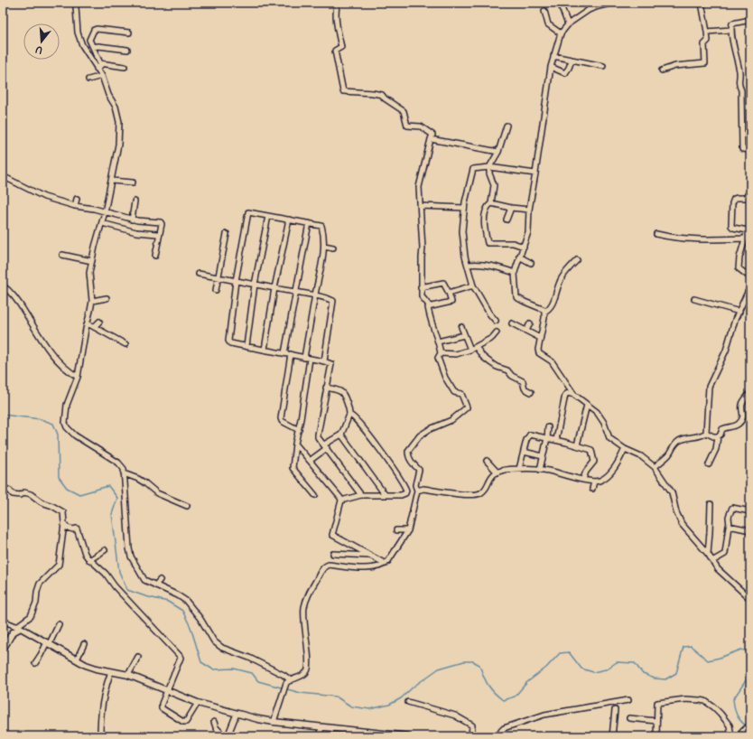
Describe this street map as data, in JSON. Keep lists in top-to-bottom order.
{
  "north": "bottom"
}
